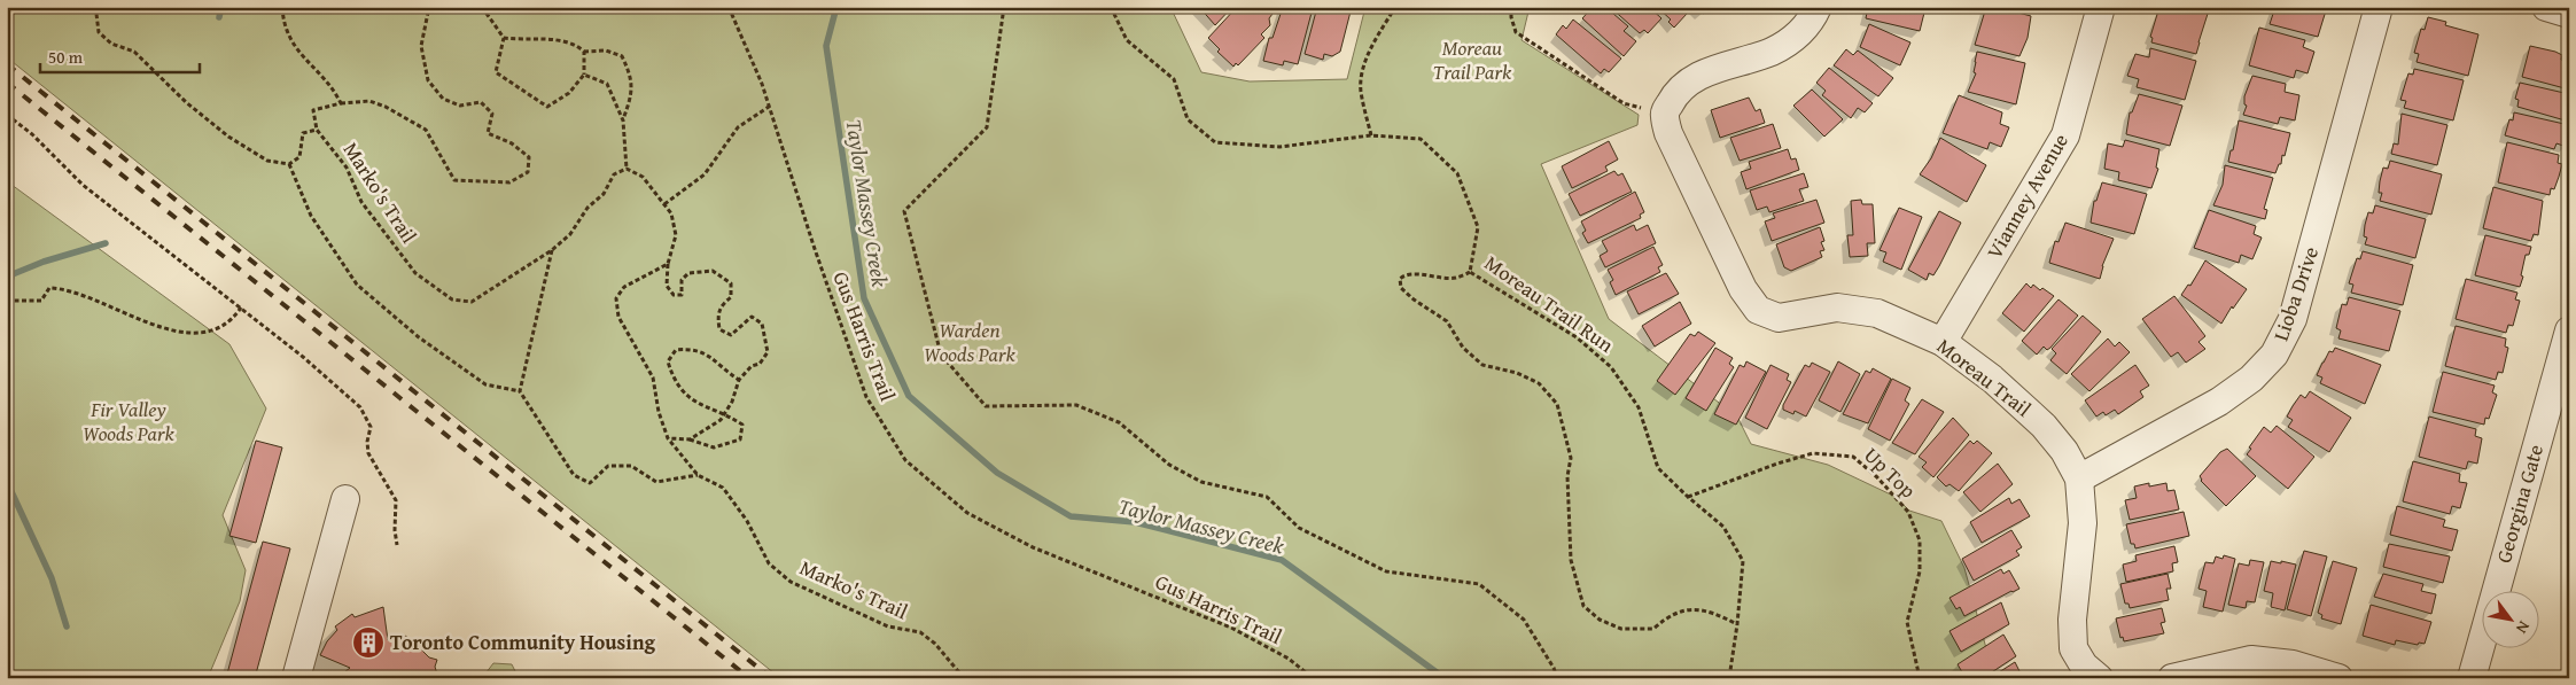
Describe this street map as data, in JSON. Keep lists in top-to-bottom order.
{
  "streets": {
    "street": [
      "Vianney Avenue",
      "Lioba Drive",
      "Moreau Trail",
      "Georgina Gate"
    ],
    "path": [
      "Marko's Trail",
      "Moreau Trail Run",
      "Gus Harris Trail",
      "Up Top"
    ]
  },
  "crossings": [
    ["Vianney Avenue", "Moreau Trail"],
    ["Lioba Drive", "Moreau Trail"],
    ["Moreau Trail Run", "Up Top"]
  ],
  "water": ["Taylor Massey Creek"],
  "parks": ["Moreau Trail Park", "Warden Woods Park", "Fir Valley Woods Park"],
  "places": {
    "building": ["Toronto Community Housing"]
  },
  "scale_bar": "50 m",
  "north": "bottom right"
}
